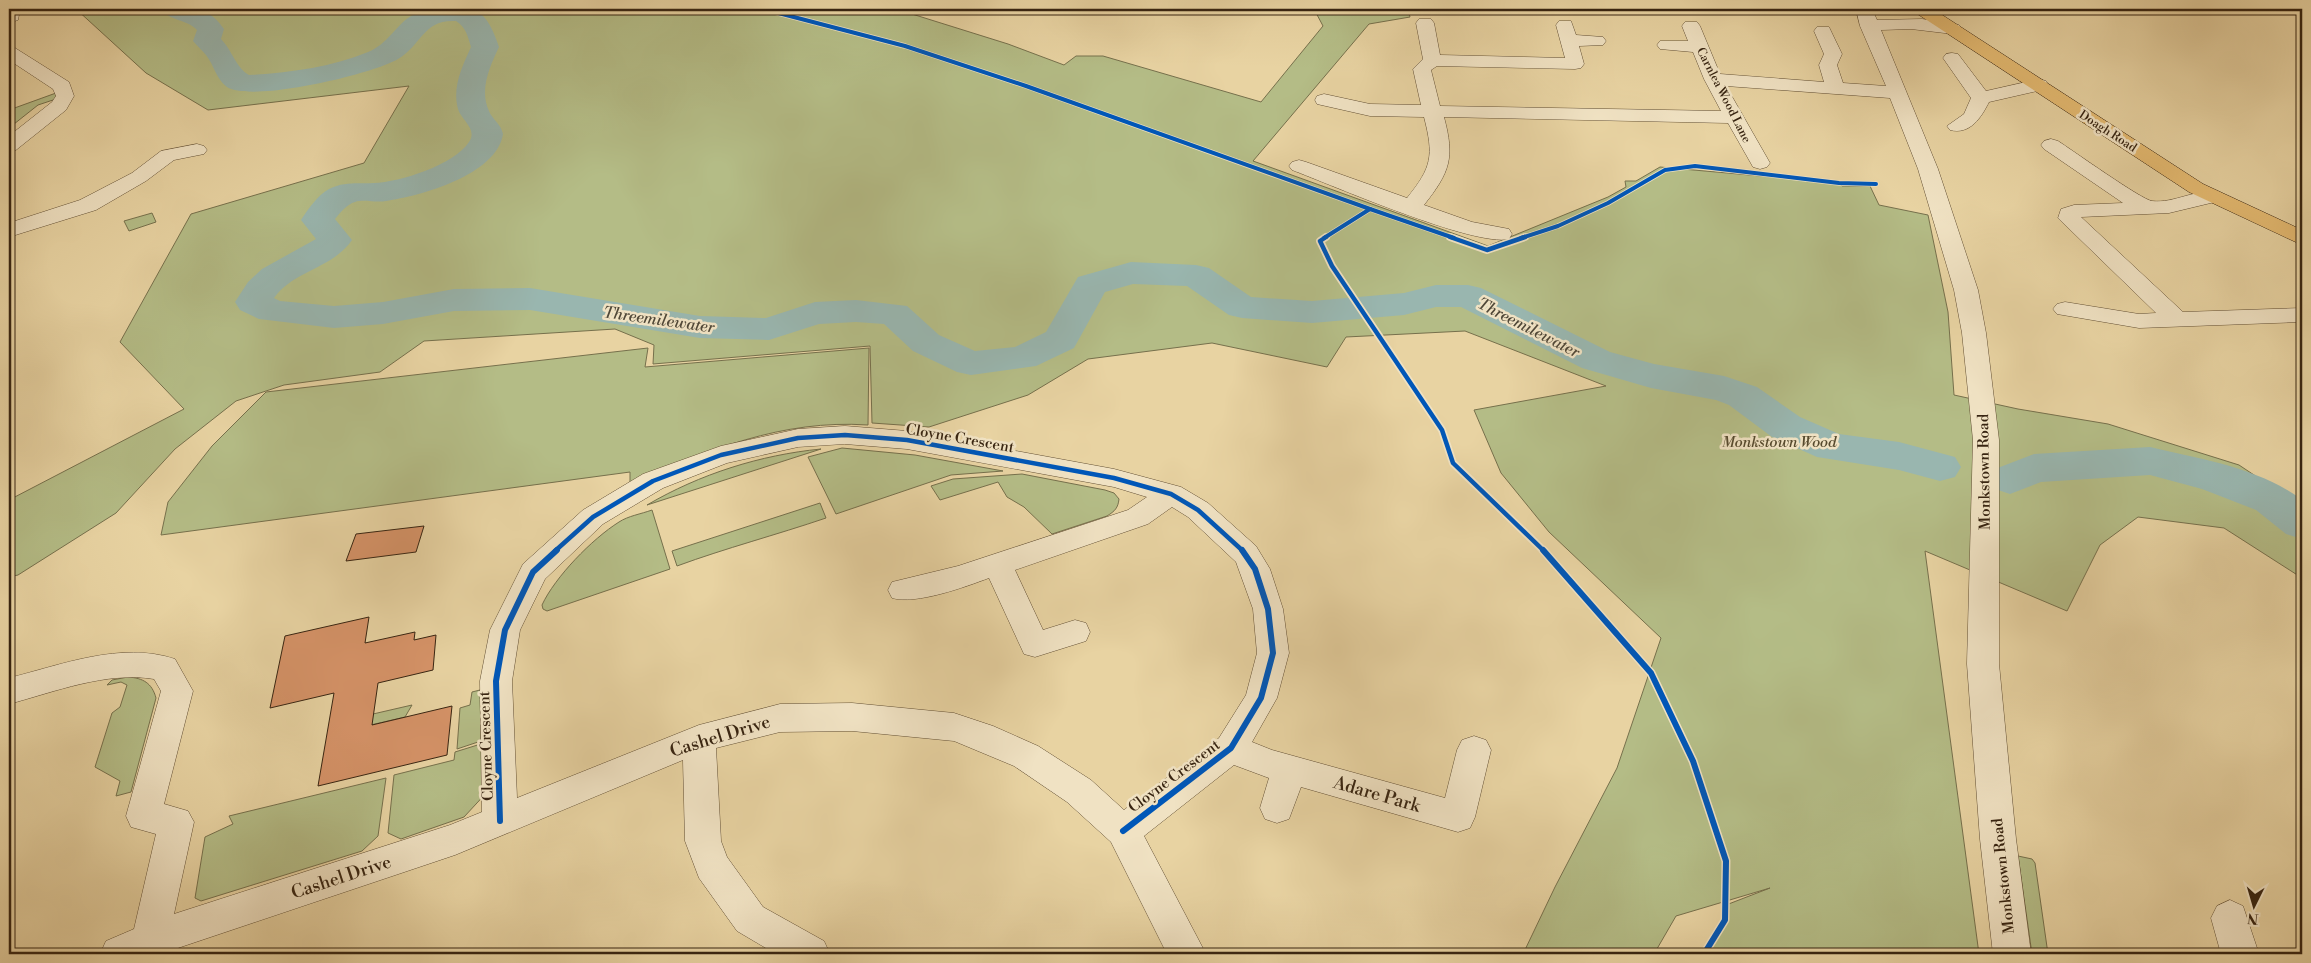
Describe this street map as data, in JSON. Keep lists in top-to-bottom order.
{
  "streets": {
    "main road": ["Doagh Road"],
    "street": [
      "Carnlea Wood Lane",
      "Cloyne Crescent",
      "Monkstown Road",
      "Cashel Drive",
      "Adare Park"
    ]
  },
  "crossings": [
    ["Cloyne Crescent", "Cashel Drive"],
    ["Cloyne Crescent", "Adare Park"]
  ],
  "water": ["Threemilewater"],
  "parks": ["Monkstown Wood"],
  "north": "bottom"
}
